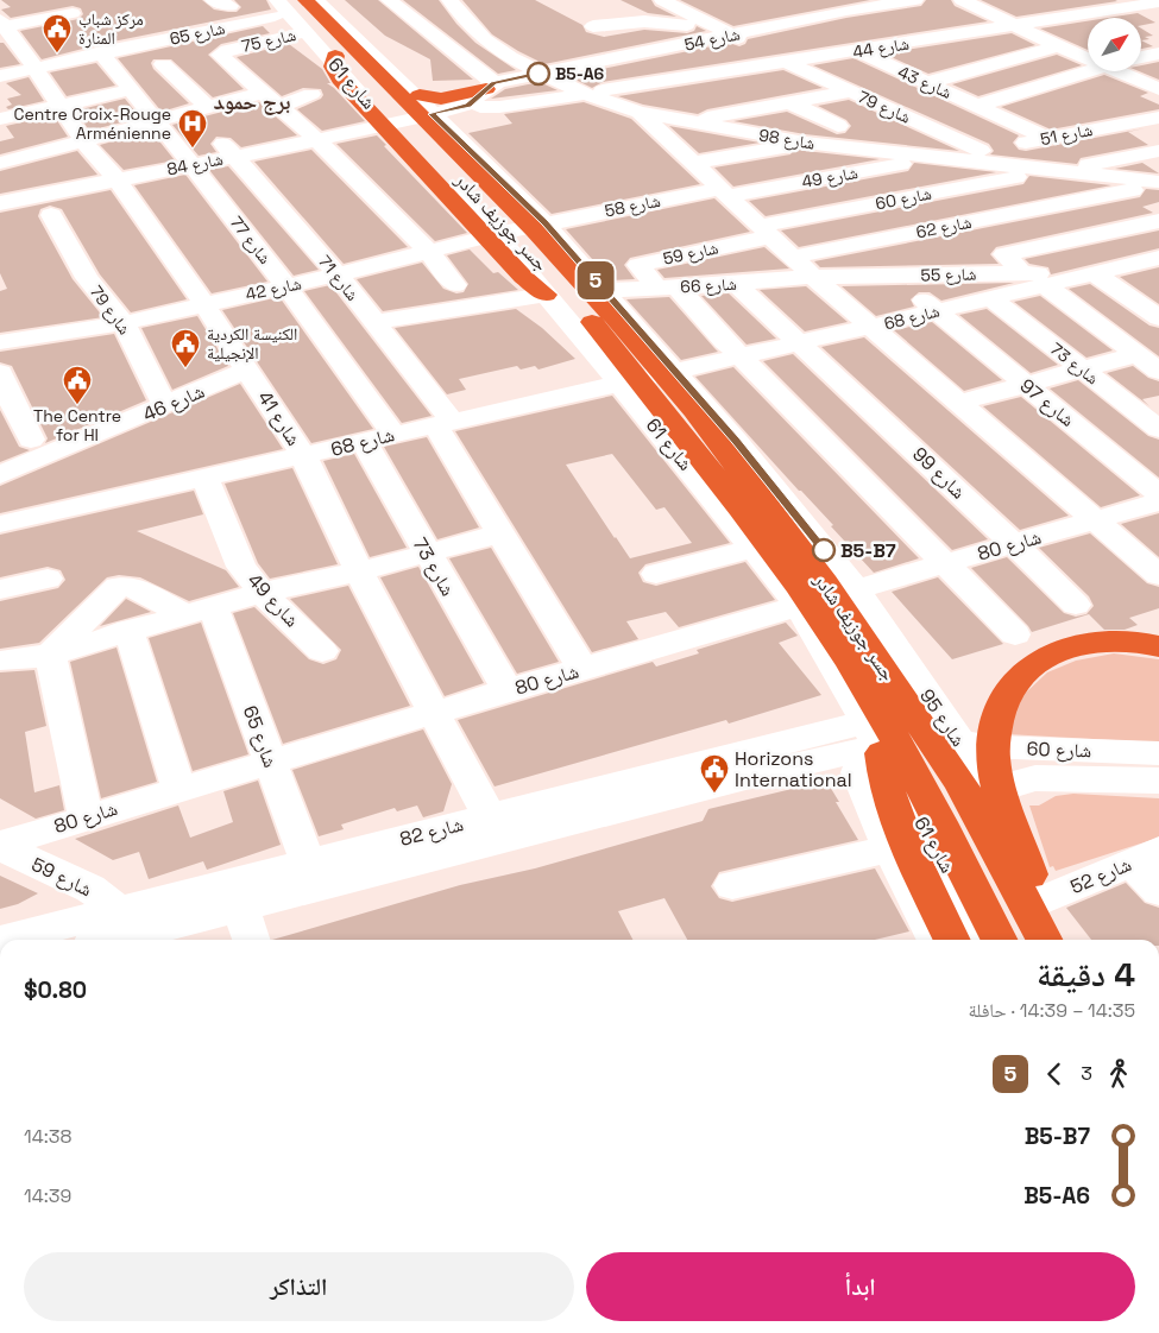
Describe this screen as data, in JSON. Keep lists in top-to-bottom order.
{
  "streets": {
    "highway": ["جسر جوزيف شادر"],
    "street": [
      "شارع 65",
      "شارع 54",
      "شارع 75",
      "شارع 44",
      "شارع 43",
      "شارع 61",
      "شارع 79",
      "شارع 51",
      "شارع 98",
      "شارع 84",
      "شارع 49",
      "شارع 60",
      "شارع 58",
      "شارع 62",
      "شارع 77",
      "شارع 59",
      "شارع 55",
      "شارع 71",
      "شارع 66",
      "شارع 42",
      "شارع 68",
      "شارع 73",
      "شارع 46",
      "شارع 97",
      "شارع 41",
      "شارع 99",
      "شارع 80",
      "شارع 95",
      "شارع 82",
      "شارع 52"
    ]
  },
  "crossings": [
    ["شارع 65", "شارع 75"],
    ["شارع 65", "شارع 61"],
    ["شارع 65", "جسر جوزيف شادر"],
    ["شارع 65", "شارع 77"],
    ["شارع 65", "شارع 41"],
    ["شارع 65", "شارع 80"],
    ["شارع 65", "شارع 95"],
    ["شارع 65", "شارع 82"],
    ["شارع 54", "شارع 43"],
    ["شارع 54", "شارع 98"],
    ["شارع 75", "شارع 61"],
    ["شارع 75", "شارع 84"],
    ["شارع 75", "جسر جوزيف شادر"],
    ["شارع 75", "شارع 95"],
    ["شارع 44", "شارع 43"],
    ["شارع 44", "شارع 79"],
    ["شارع 44", "شارع 98"],
    ["شارع 43", "شارع 51"],
    ["شارع 61", "شارع 84"],
    ["شارع 61", "جسر جوزيف شادر"],
    ["شارع 61", "شارع 42"],
    ["شارع 61", "شارع 68"],
    ["شارع 61", "شارع 80"],
    ["شارع 61", "شارع 95"],
    ["شارع 61", "شارع 82"],
    ["شارع 79", "شارع 51"],
    ["شارع 79", "شارع 98"],
    ["شارع 79", "شارع 84"],
    ["شارع 79", "شارع 42"],
    ["شارع 79", "شارع 46"],
    ["شارع 51", "شارع 98"],
    ["شارع 51", "شارع 60"],
    ["شارع 51", "شارع 62"],
    ["شارع 98", "شارع 49"],
    ["شارع 98", "شارع 60"],
    ["شارع 98", "شارع 62"],
    ["شارع 84", "شارع 77"],
    ["شارع 84", "شارع 71"],
    ["شارع 84", "شارع 41"],
    ["شارع 84", "شارع 95"],
    ["شارع 49", "شارع 58"],
    ["شارع 49", "شارع 68"],
    ["شارع 60", "شارع 59"],
    ["شارع 60", "شارع 95"],
    ["شارع 58", "شارع 42"],
    ["شارع 58", "شارع 95"],
    ["جسر جوزيف شادر", "شارع 95"],
    ["شارع 77", "شارع 42"],
    ["شارع 77", "شارع 68"],
    ["شارع 59", "شارع 66"],
    ["شارع 59", "شارع 80"],
    ["شارع 59", "شارع 82"],
    ["شارع 55", "شارع 66"],
    ["شارع 55", "شارع 68"],
    ["شارع 55", "شارع 97"],
    ["شارع 71", "شارع 42"],
    ["شارع 71", "شارع 68"],
    ["شارع 71", "شارع 80"],
    ["شارع 66", "شارع 99"],
    ["شارع 66", "شارع 95"],
    ["شارع 42", "شارع 41"],
    ["شارع 42", "شارع 95"],
    ["شارع 68", "شارع 73"],
    ["شارع 68", "شارع 97"],
    ["شارع 68", "شارع 41"],
    ["شارع 68", "شارع 99"],
    ["شارع 68", "شارع 95"],
    ["شارع 73", "شارع 80"],
    ["شارع 46", "شارع 41"],
    ["شارع 41", "شارع 80"],
    ["شارع 41", "شارع 82"],
    ["شارع 99", "شارع 80"],
    ["شارع 80", "شارع 95"],
    ["شارع 95", "شارع 52"]
  ],
  "districts": ["برج حموﺪ"],
  "places": {
    "public building": [
      "مركز شباب المنارة",
      "الكنيسة الكردية الإنجيلية",
      "The Centre for HI",
      "Horizons International"
    ],
    "other": ["B5-A6", "B5-B7"],
    "hospital": ["Centre Croix-Rouge Arménienne"]
  },
  "lines": ["bus line 5"],
  "north": "top right",
  "page": {
    "on_map": "5",
    "heading": ["4 دقيقة", "14:35 – 14:39 · حافلة", "$0.80"],
    "legs": ["3", "5"],
    "list": [
      {
        "name": "B5-B7",
        "value": "14:38"
      },
      {
        "name": "B5-A6",
        "value": "14:39"
      }
    ],
    "buttons": ["ابدأ", "التذاكر"]
  }
}
